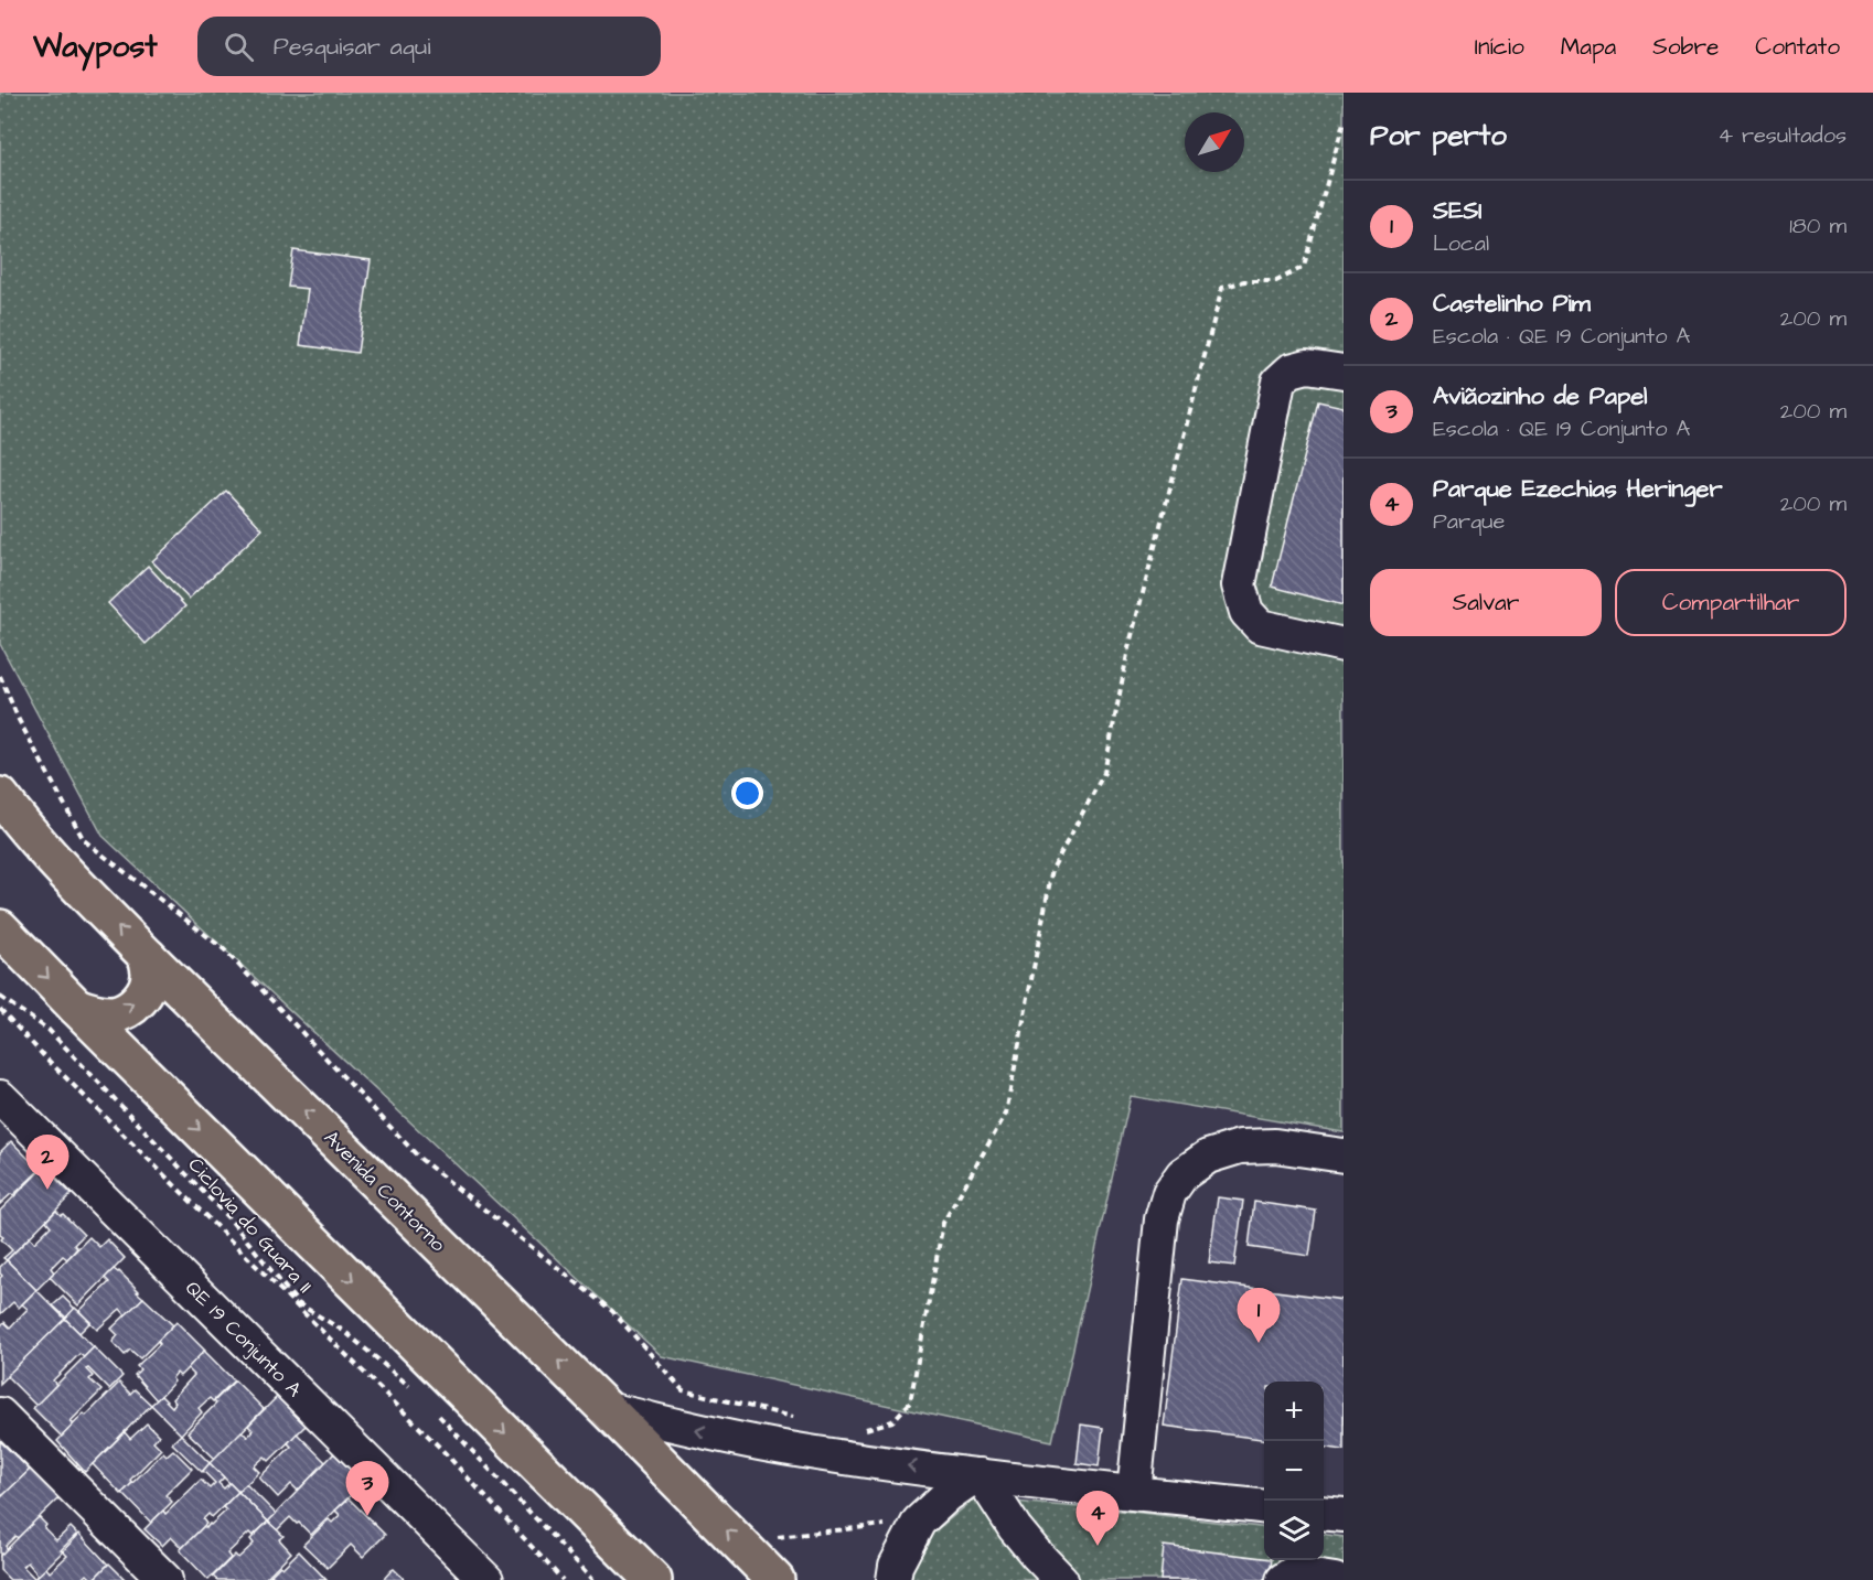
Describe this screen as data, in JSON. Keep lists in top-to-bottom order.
{
  "streets": {
    "main road": ["Avenida Contorno"],
    "street": ["QE 19 Conjunto A"],
    "path": ["Ciclovia do Guara II"]
  },
  "north": "top right",
  "page": {
    "header": "Waypost",
    "search": "Pesquisar aqui",
    "nav": [
      "Início",
      "Mapa",
      "Sobre",
      "Contato"
    ],
    "heading": ["Por perto", "4 resultados"],
    "list": [
      {
        "mark": "1",
        "name": "SESI",
        "note": "Local",
        "value": "180 m"
      },
      {
        "mark": "2",
        "name": "Castelinho Pim",
        "note": "Escola · QE 19 Conjunto A",
        "value": "200 m"
      },
      {
        "mark": "3",
        "name": "Aviãozinho de Papel",
        "note": "Escola · QE 19 Conjunto A",
        "value": "200 m"
      },
      {
        "mark": "4",
        "name": "Parque Ezechias Heringer",
        "note": "Parque",
        "value": "200 m"
      }
    ],
    "buttons": ["Salvar", "Compartilhar"],
    "pins": [
      "2",
      "1",
      "3",
      "4"
    ],
    "map_buttons": ["+", "−"]
  }
}
